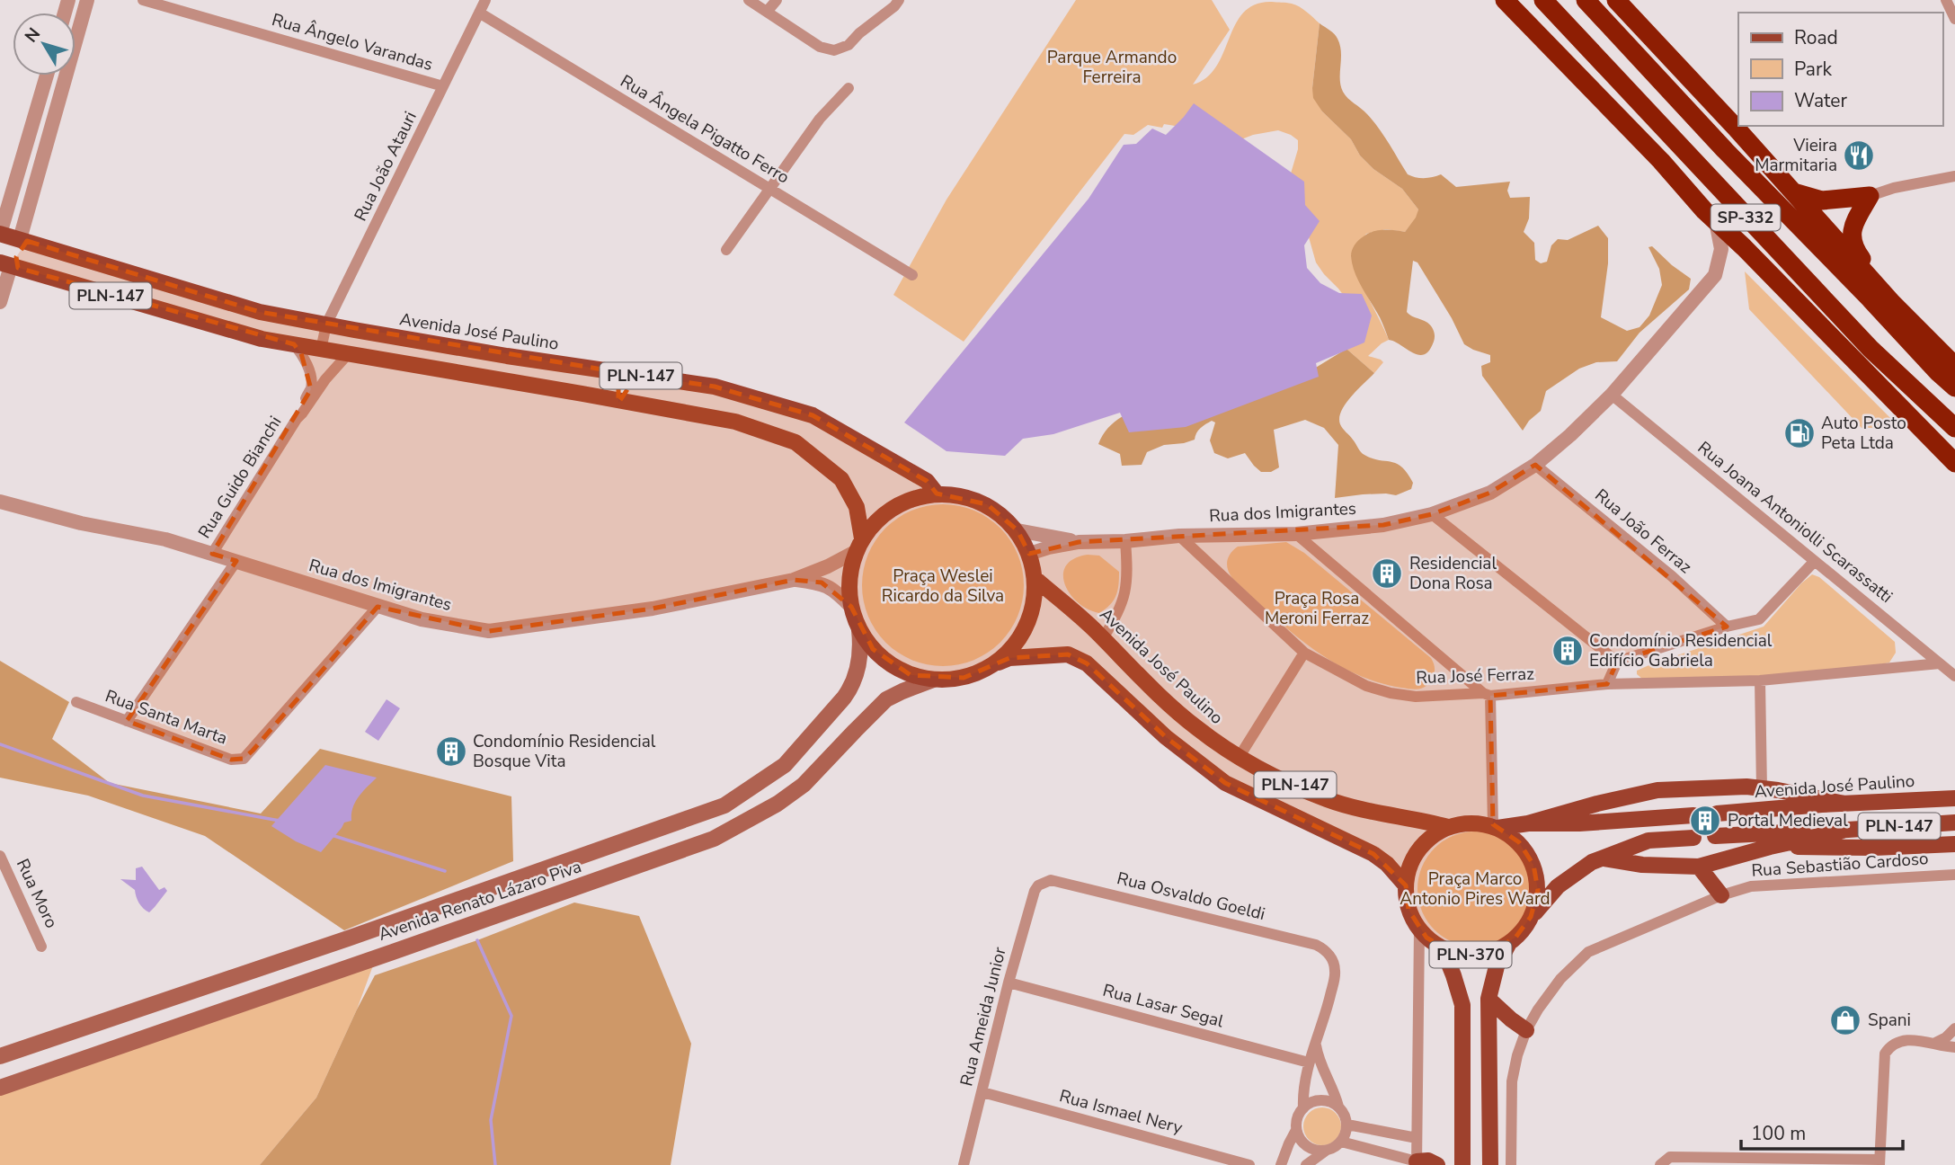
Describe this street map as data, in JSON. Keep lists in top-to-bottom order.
{
  "streets": {
    "highway": ["SP-332"],
    "main road": [
      "PLN-147",
      "Avenida José Paulino",
      "Avenida Renato Lázaro Piva",
      "PLN-370"
    ],
    "street": [
      "Rua Ângelo Varandas",
      "Rua Ângela Pigatto Ferro",
      "Rua João Atauri",
      "Rua Guido Bianchi",
      "Rua dos Imigrantes",
      "Rua Joana Antoniolli Scarassatti",
      "Rua João Ferraz",
      "Rua José Ferraz",
      "Rua Santa Marta",
      "Rua Sebastião Cardoso",
      "Rua Moro",
      "Rua Osvaldo Goeldi",
      "Rua Lasar Segal",
      "Rua Ameida Junior",
      "Rua Ismael Nery"
    ]
  },
  "crossings": [
    ["Rua Ângelo Varandas", "Rua João Atauri"],
    ["Rua Ângela Pigatto Ferro", "Rua João Atauri"],
    ["Rua João Atauri", "PLN-147"],
    ["Rua João Atauri", "Avenida José Paulino"],
    ["PLN-147", "Avenida José Paulino"],
    ["PLN-147", "Rua Guido Bianchi"],
    ["PLN-147", "Rua dos Imigrantes"],
    ["PLN-147", "Avenida Renato Lázaro Piva"],
    ["PLN-147", "PLN-370"],
    ["Avenida José Paulino", "Rua dos Imigrantes"],
    ["Avenida José Paulino", "Avenida Renato Lázaro Piva"],
    ["Avenida José Paulino", "PLN-370"],
    ["Rua Guido Bianchi", "Rua dos Imigrantes"],
    ["Rua dos Imigrantes", "Rua Joana Antoniolli Scarassatti"],
    ["Rua dos Imigrantes", "Rua João Ferraz"],
    ["Rua dos Imigrantes", "Rua José Ferraz"],
    ["Rua dos Imigrantes", "Rua Santa Marta"],
    ["Rua dos Imigrantes", "Avenida Renato Lázaro Piva"],
    ["Rua Joana Antoniolli Scarassatti", "Rua José Ferraz"],
    ["Rua Osvaldo Goeldi", "Rua Ameida Junior"],
    ["Rua Lasar Segal", "Rua Ameida Junior"],
    ["Rua Ameida Junior", "Rua Ismael Nery"]
  ],
  "parks": [
    "Parque Armando Ferreira",
    "Praça Weslei Ricardo da Silva",
    "Praça Rosa Meroni Ferraz",
    "Praça Marco Antonio Pires Ward"
  ],
  "places": {
    "restaurant": ["Vieira Marmitaria"],
    "fuel station": ["Auto Posto Peta Ltda"],
    "building": [
      "Residencial Dona Rosa",
      "Condomínio Residencial Edifício Gabriela",
      "Condomínio Residencial Bosque Vita",
      "Portal Medieval"
    ],
    "shop": ["Spani"]
  },
  "legend": ["Road", "Park", "Water"],
  "scale_bar": "100 m",
  "north": "top left"
}
